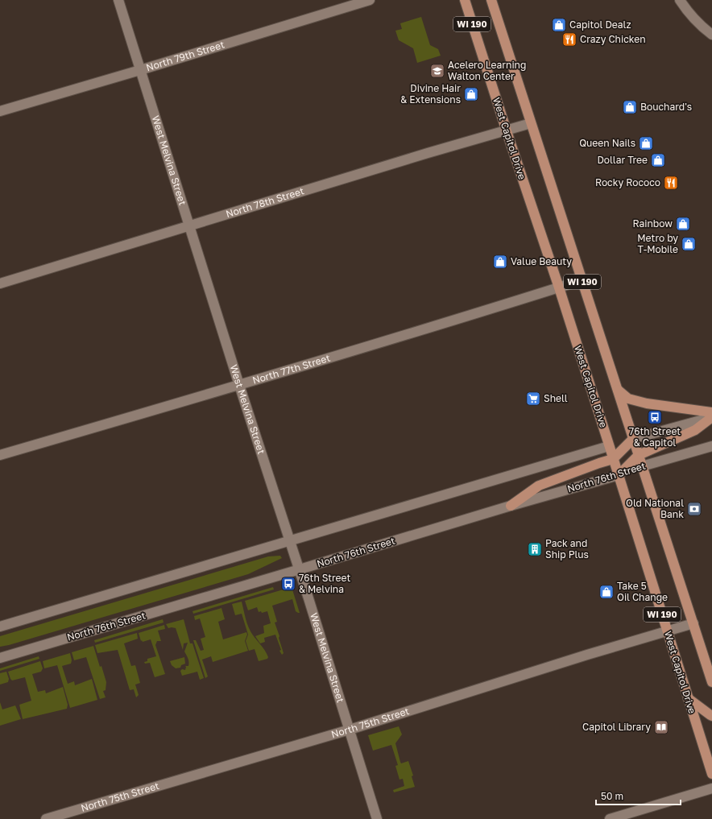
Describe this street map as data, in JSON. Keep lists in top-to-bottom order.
{
  "streets": {
    "main road": ["WI 190", "West Capitol Drive", "North 76th Street"],
    "street": [
      "North 79th Street",
      "West Melvina Street",
      "North 78th Street",
      "North 77th Street",
      "North 75th Street"
    ]
  },
  "crossings": [
    ["WI 190", "North 78th Street"],
    ["WI 190", "North 77th Street"],
    ["WI 190", "North 76th Street"],
    ["WI 190", "North 75th Street"],
    ["North 79th Street", "West Melvina Street"],
    ["West Capitol Drive", "North 78th Street"],
    ["West Capitol Drive", "North 77th Street"],
    ["West Capitol Drive", "North 76th Street"],
    ["West Capitol Drive", "North 75th Street"],
    ["West Melvina Street", "North 78th Street"],
    ["West Melvina Street", "North 77th Street"],
    ["West Melvina Street", "North 76th Street"],
    ["West Melvina Street", "North 75th Street"]
  ],
  "places": {
    "shop": [
      "Capitol Dealz",
      "Divine Hair & Extensions",
      "Bouchard's",
      "Queen Nails",
      "Dollar Tree",
      "Rainbow",
      "Metro by T-Mobile",
      "Value Beauty",
      "Take 5 Oil Change"
    ],
    "restaurant": ["Crazy Chicken", "Rocky Rococo"],
    "school or university": ["Acelero Learning Walton Center"],
    "supermarket": ["Shell"],
    "bus stop": ["76th Street & Capitol", "76th Street & Melvina"],
    "bank": ["Old National Bank"],
    "building": ["Pack and Ship Plus"],
    "library": ["Capitol Library"]
  },
  "scale_bar": "50 m"
}
